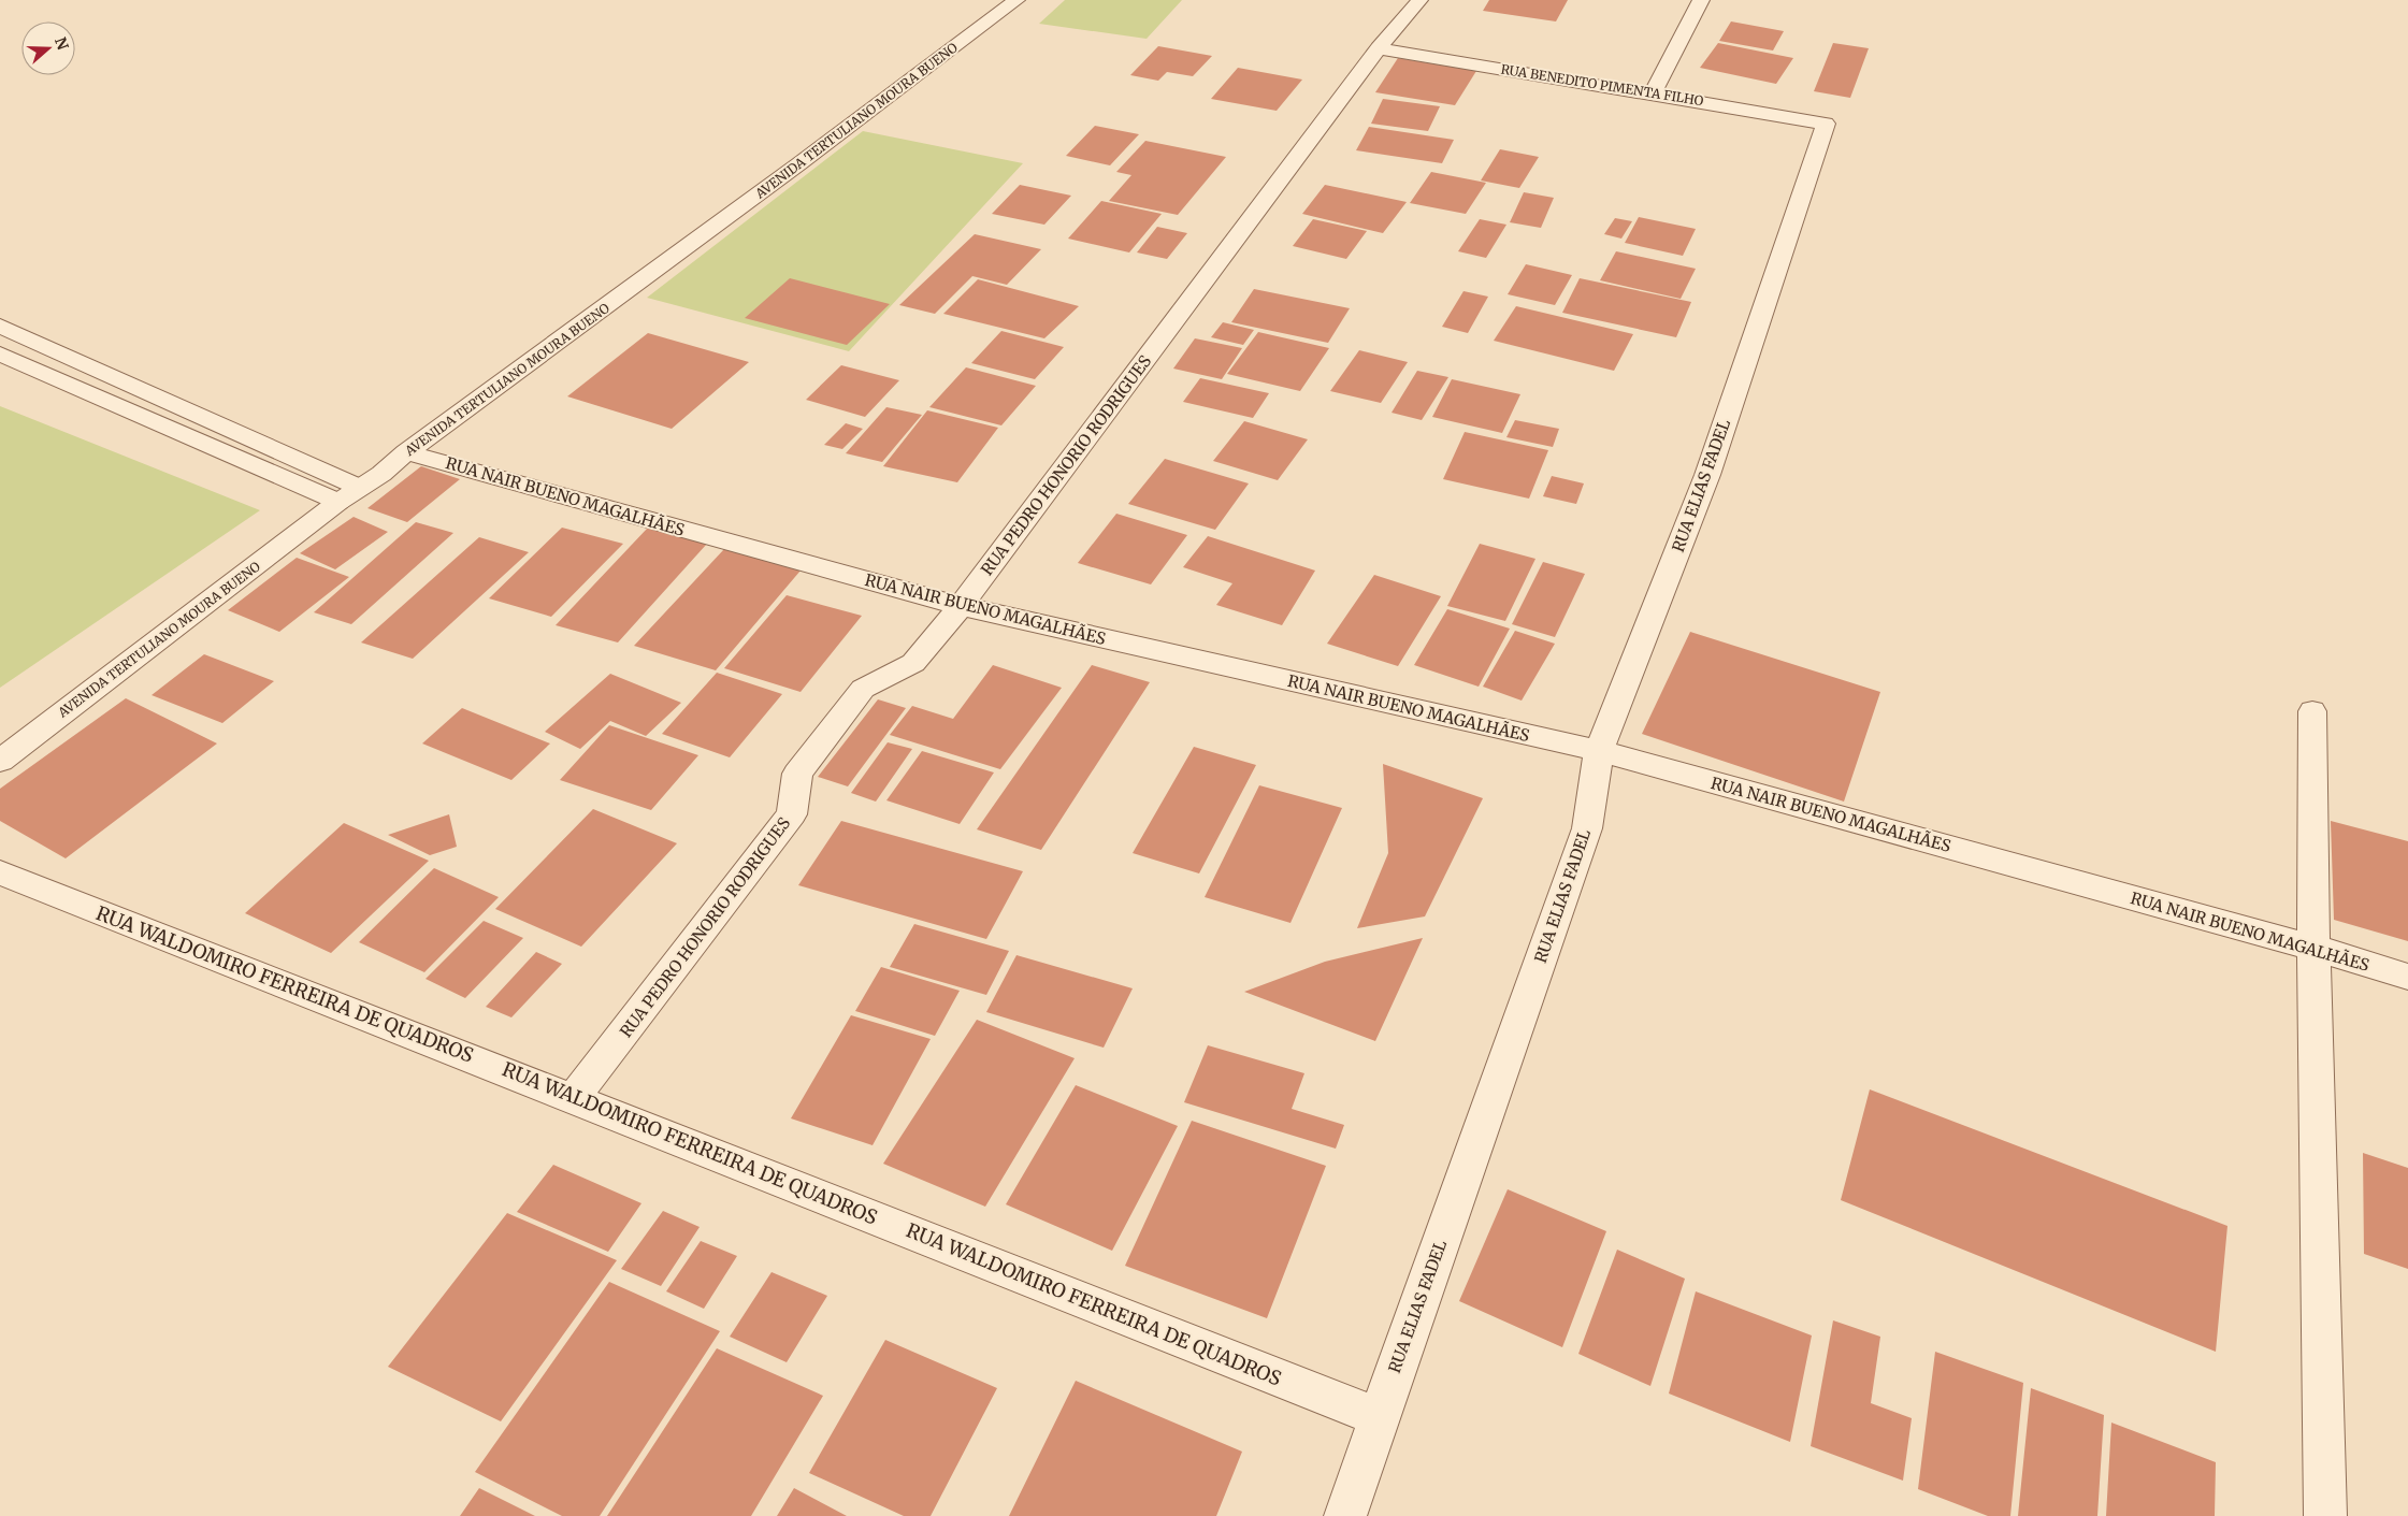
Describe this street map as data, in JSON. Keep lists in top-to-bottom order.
{
  "streets": {
    "street": [
      "RUA BENEDITO PIMENTA FILHO",
      "AVENIDA TERTULIANO MOURA BUENO",
      "RUA PEDRO HONORIO RODRIGUES",
      "RUA ELIAS FADEL",
      "RUA NAIR BUENO MAGALHÃES",
      "RUA WALDOMIRO FERREIRA DE QUADROS"
    ]
  },
  "crossings": [
    ["RUA BENEDITO PIMENTA FILHO", "RUA PEDRO HONORIO RODRIGUES"],
    ["RUA BENEDITO PIMENTA FILHO", "RUA ELIAS FADEL"],
    ["AVENIDA TERTULIANO MOURA BUENO", "RUA NAIR BUENO MAGALHÃES"],
    ["RUA PEDRO HONORIO RODRIGUES", "RUA NAIR BUENO MAGALHÃES"],
    ["RUA PEDRO HONORIO RODRIGUES", "RUA WALDOMIRO FERREIRA DE QUADROS"],
    ["RUA ELIAS FADEL", "RUA NAIR BUENO MAGALHÃES"],
    ["RUA ELIAS FADEL", "RUA WALDOMIRO FERREIRA DE QUADROS"]
  ],
  "north": "right"
}
